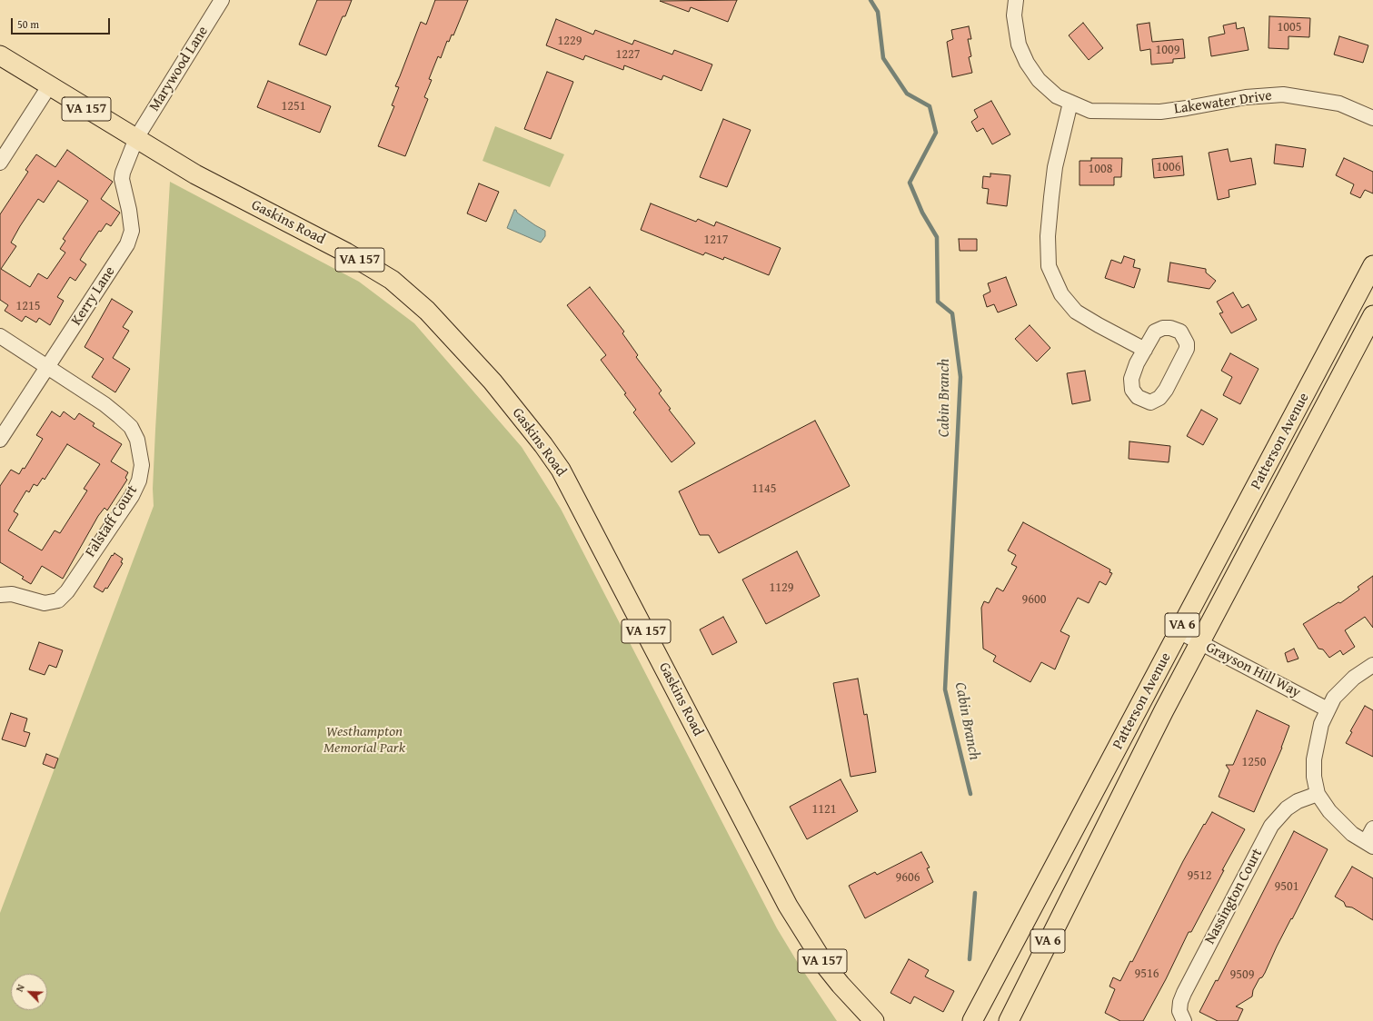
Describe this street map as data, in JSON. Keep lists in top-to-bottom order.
{
  "streets": {
    "main road": [
      "VA 157",
      "Gaskins Road",
      "Patterson Avenue",
      "VA 6"
    ],
    "street": [
      "Marywood Lane",
      "Lakewater Drive",
      "Kerry Lane",
      "Falstaff Court",
      "Grayson Hill Way",
      "Nassington Court"
    ]
  },
  "crossings": [
    ["Marywood Lane", "Gaskins Road"],
    ["Marywood Lane", "Kerry Lane"],
    ["Gaskins Road", "Kerry Lane"],
    ["Kerry Lane", "Falstaff Court"],
    ["Patterson Avenue", "Grayson Hill Way"]
  ],
  "water": ["Cabin Branch"],
  "parks": ["Westhampton Memorial Park"],
  "house_numbers": [
    "1005",
    "1229",
    "1009",
    "1227",
    "1251",
    "1006",
    "1008",
    "1217",
    "1215",
    "1145",
    "1129",
    "9600",
    "1250",
    "1121",
    "9512",
    "9606",
    "9501",
    "9516",
    "9509"
  ],
  "scale_bar": "50 m",
  "north": "top left"
}
